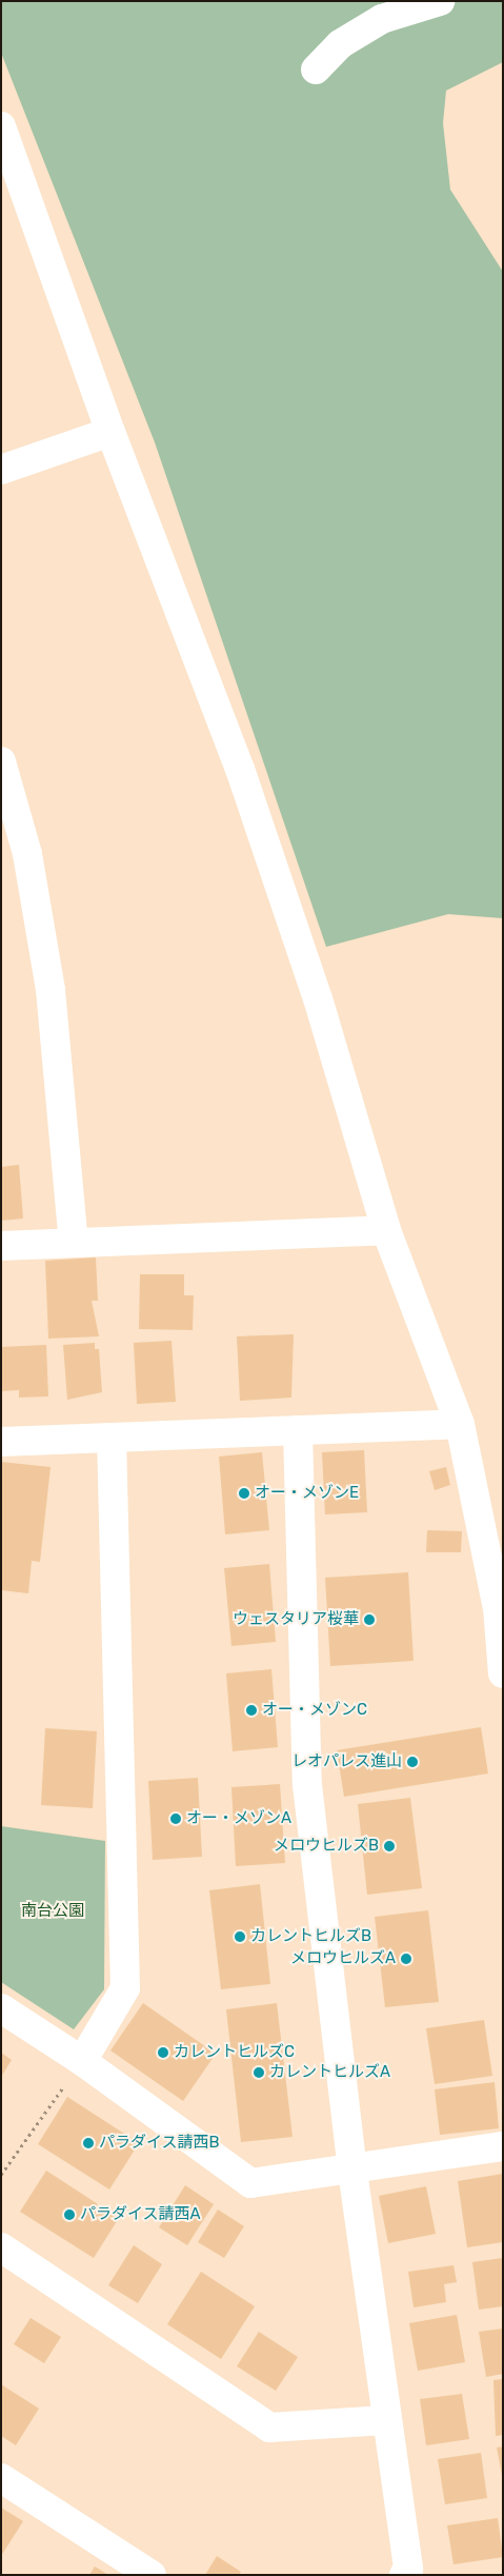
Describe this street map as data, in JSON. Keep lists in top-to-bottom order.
{
  "parks": ["南台公園"],
  "places": [
    "オー・メゾンE",
    "ウェスタリア桜華",
    "オー・メゾンC",
    "レオパレス進山",
    "オー・メゾンA",
    "メロウヒルズB",
    "カレントヒルズB",
    "メロウヒルズA",
    "カレントヒルズC",
    "カレントヒルズA",
    "パラダイス請西B",
    "パラダイス請西A"
  ]
}
